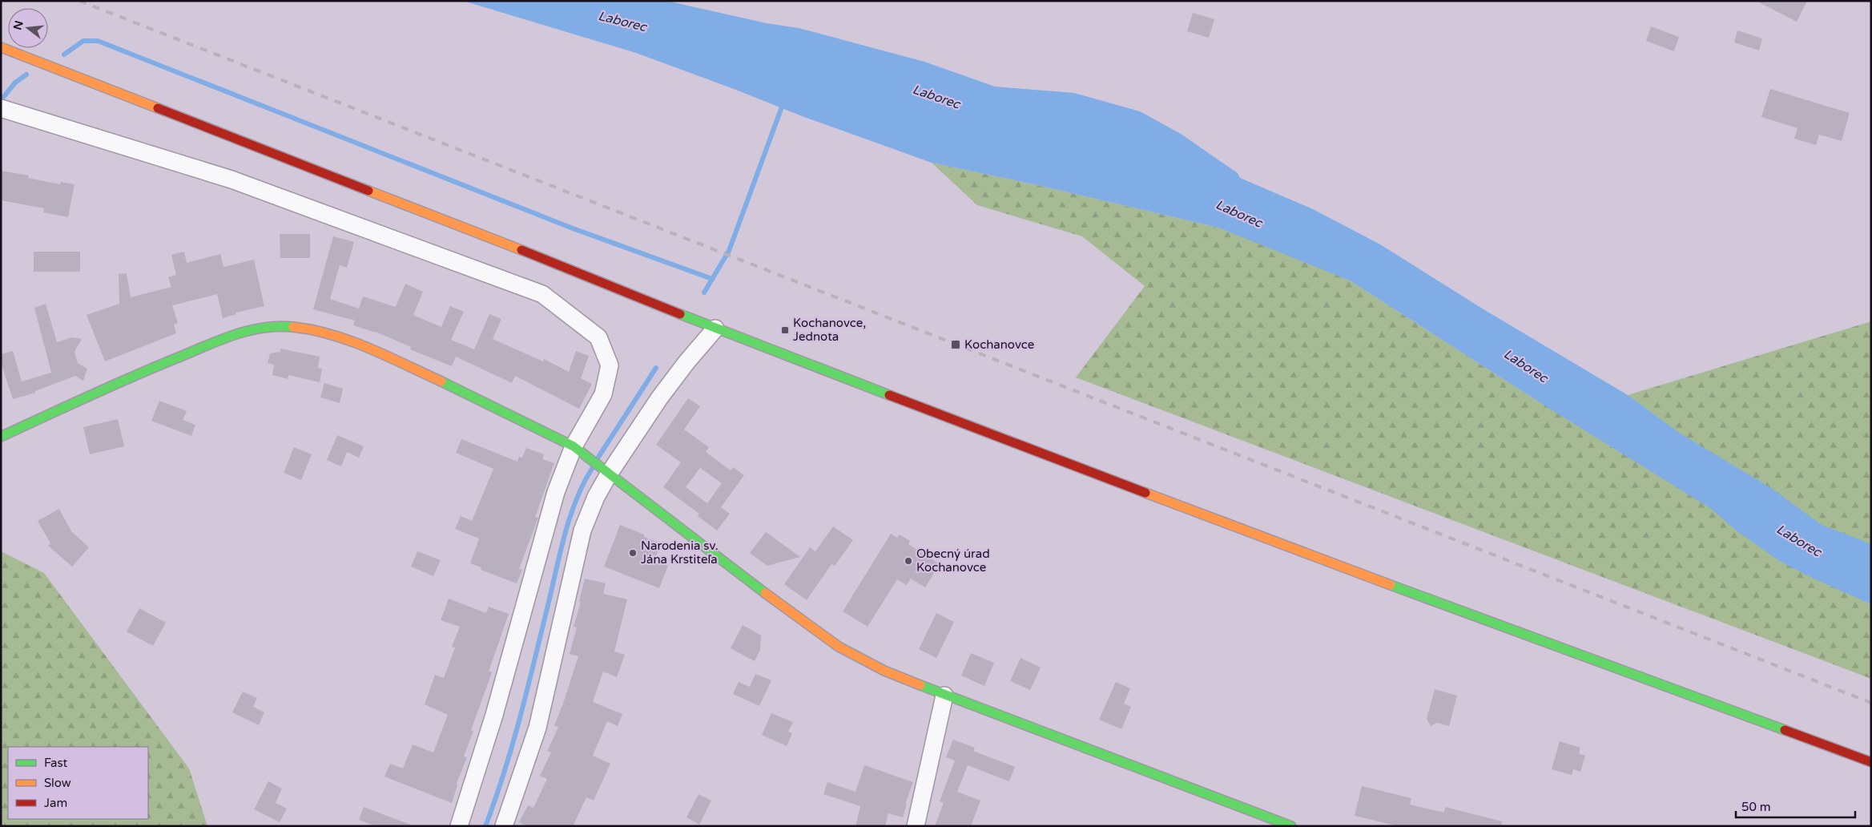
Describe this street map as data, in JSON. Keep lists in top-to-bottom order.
{
  "water": ["Laborec"],
  "places": {
    "transit": ["Kochanovce, Jednota", "Kochanovce"],
    "other": ["Narodenia sv. Jána Krstiteľa", "Obecný úrad Kochanovce"]
  },
  "legend": ["Fast", "Slow", "Jam"],
  "scale_bar": "50 m",
  "north": "left"
}
